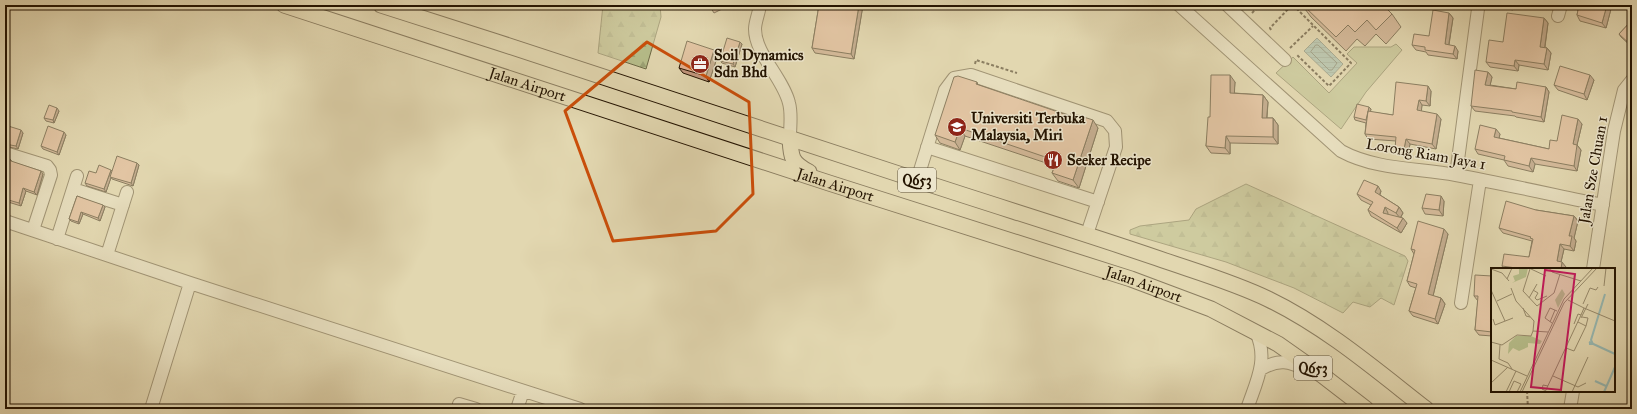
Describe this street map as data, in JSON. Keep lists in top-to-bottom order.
{
  "streets": {
    "main road": ["Jalan Airport", "Q653"],
    "street": ["Lorong Riam Jaya 1", "Jalan Sze Chuan 1"]
  },
  "crossings": [
    ["Lorong Riam Jaya 1", "Jalan Sze Chuan 1"]
  ],
  "places": {
    "office": ["Soil Dynamics Sdn Bhd"],
    "school or university": ["Universiti Terbuka Malaysia, Miri"],
    "restaurant": ["Seeker Recipe"]
  }
}
